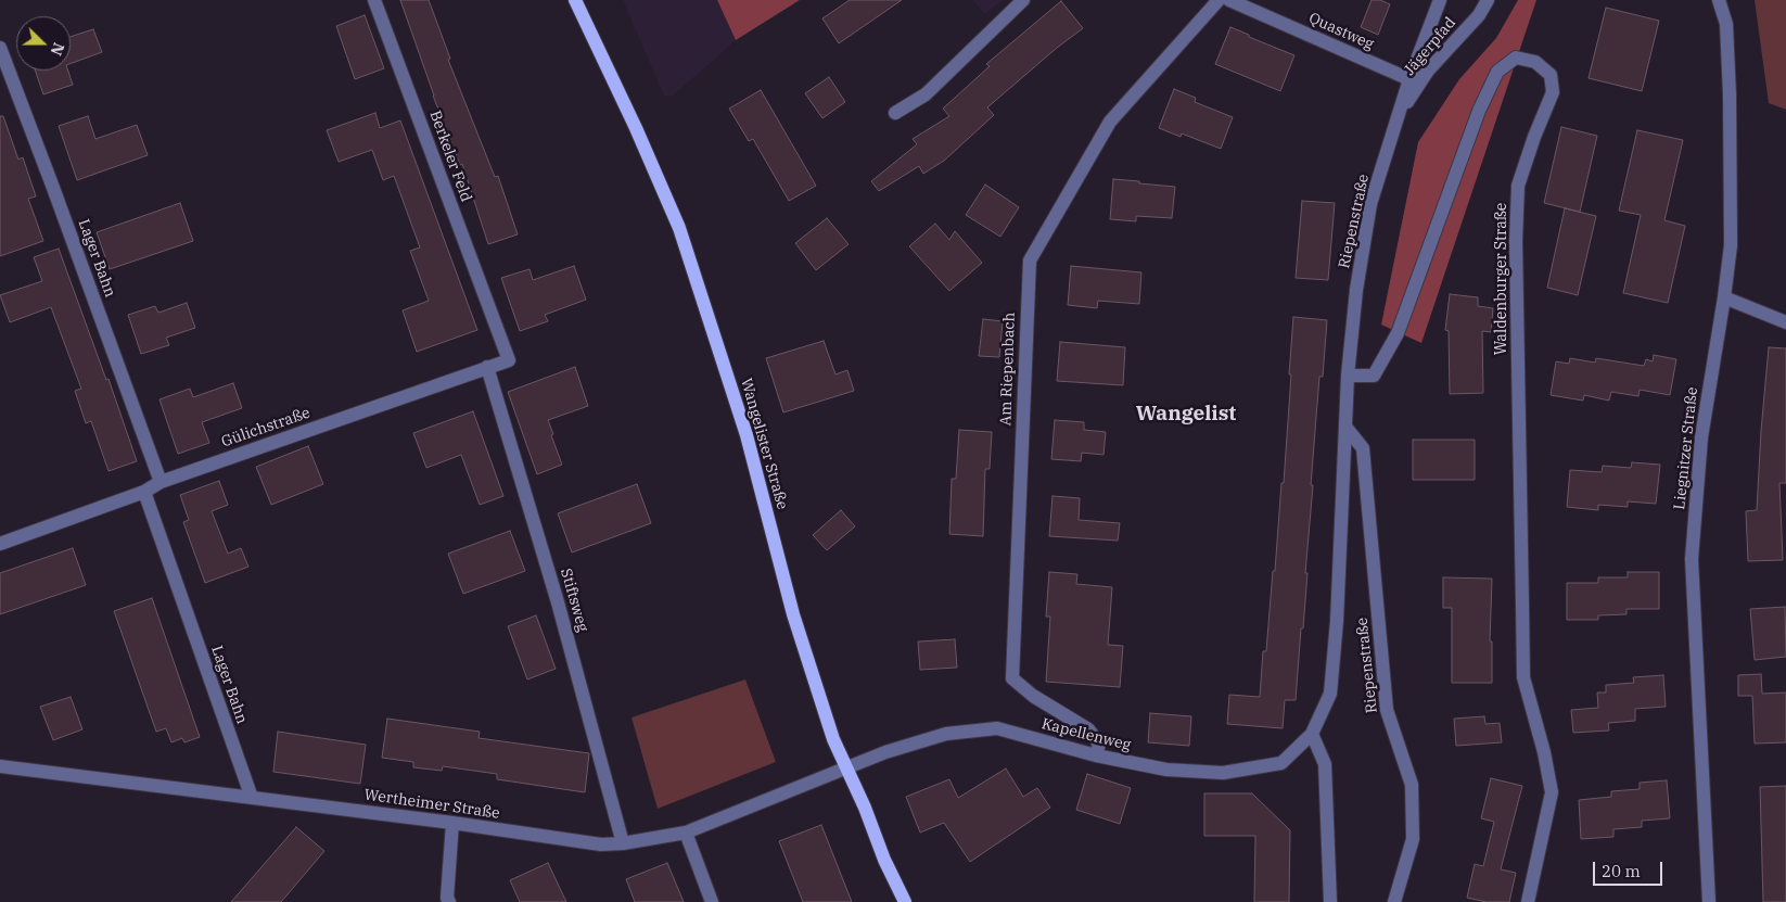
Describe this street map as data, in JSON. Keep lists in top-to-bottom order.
{
  "streets": {
    "main road": ["Wangelister Straße"],
    "street": [
      "Quastweg",
      "Jägerpfad",
      "Berkeler Feld",
      "Riepenstraße",
      "Lager Bahn",
      "Waldenburger Straße",
      "Am Riepenbach",
      "Gülichstraße",
      "Liegnitzer Straße",
      "Stiftsweg",
      "Kapellenweg",
      "Wertheimer Straße"
    ]
  },
  "crossings": [
    ["Quastweg", "Riepenstraße"],
    ["Jägerpfad", "Riepenstraße"],
    ["Berkeler Feld", "Gülichstraße"],
    ["Riepenstraße", "Waldenburger Straße"],
    ["Riepenstraße", "Kapellenweg"],
    ["Lager Bahn", "Gülichstraße"],
    ["Lager Bahn", "Wertheimer Straße"],
    ["Am Riepenbach", "Kapellenweg"],
    ["Gülichstraße", "Stiftsweg"],
    ["Wangelister Straße", "Kapellenweg"],
    ["Wangelister Straße", "Wertheimer Straße"],
    ["Stiftsweg", "Wertheimer Straße"],
    ["Kapellenweg", "Wertheimer Straße"]
  ],
  "districts": ["Wangelist"],
  "scale_bar": "20 m",
  "north": "right"
}
